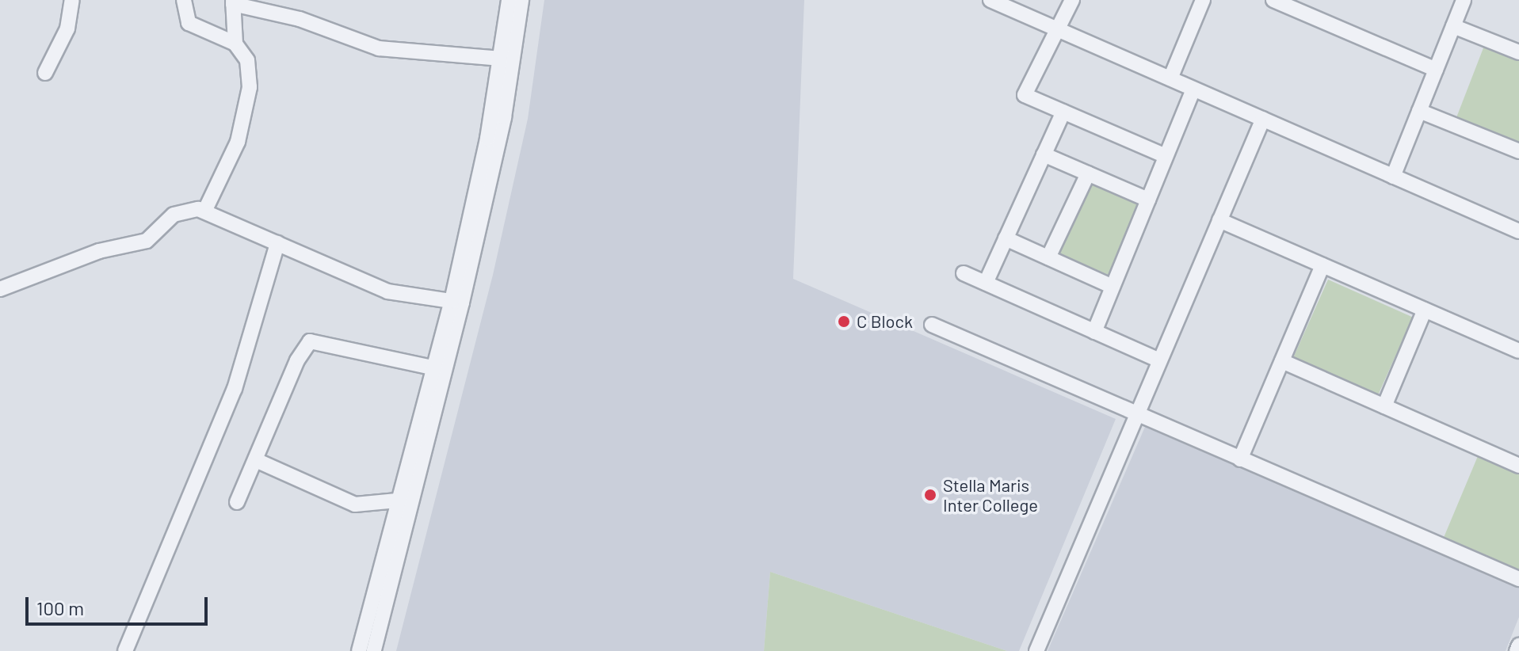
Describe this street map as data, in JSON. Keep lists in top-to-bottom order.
{
  "places": ["C Block", "Stella Maris Inter College"],
  "scale_bar": "100 m"
}
